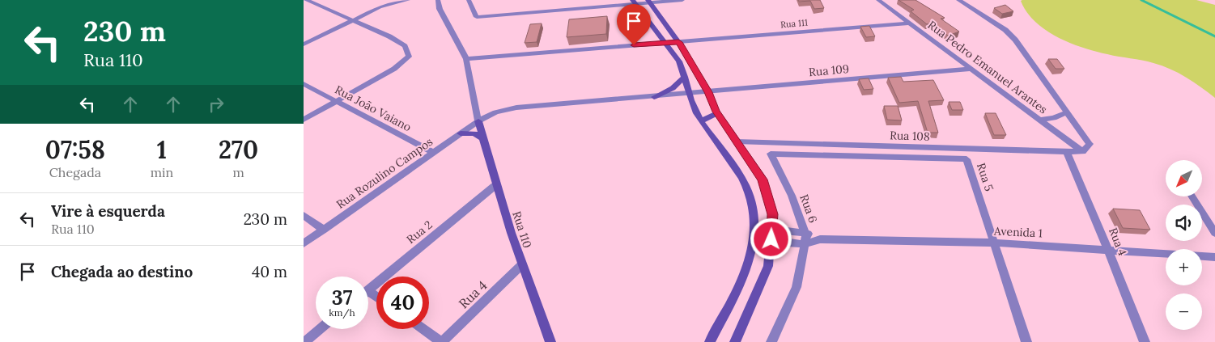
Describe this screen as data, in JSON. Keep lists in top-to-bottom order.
{
  "streets": {
    "street": [
      "Rua 111",
      "Rua Pedro Emanuel Arantes",
      "Rua 109",
      "Rua João Vaiano",
      "Rua 108",
      "Rua Rozulino Campos",
      "Rua 5",
      "Rua 6",
      "Rua 110",
      "Rua 2",
      "Avenida 1",
      "Rua 4"
    ]
  },
  "crossings": [
    ["Rua 111", "Rua Pedro Emanuel Arantes"],
    ["Rua Pedro Emanuel Arantes", "Rua 109"],
    ["Rua Pedro Emanuel Arantes", "Rua 108"],
    ["Rua João Vaiano", "Rua Rozulino Campos"],
    ["Rua 108", "Rua 4"],
    ["Rua Rozulino Campos", "Rua 110"],
    ["Rua 5", "Rua 6"],
    ["Rua 5", "Avenida 1"],
    ["Rua 6", "Avenida 1"],
    ["Rua 110", "Rua 2"],
    ["Rua 110", "Rua 4"],
    ["Avenida 1", "Rua 4"]
  ],
  "north": "bottom left",
  "page": {
    "turn": ["230 m", "Rua 110"],
    "eta": [
      "07:58",
      "Chegada",
      "1",
      "min",
      "270",
      "m"
    ],
    "map_buttons": ["+", "−"],
    "list": [
      {
        "name": "Vire à esquerda",
        "note": "Rua 110",
        "value": "230 m"
      },
      {
        "name": "Chegada ao destino",
        "value": "40 m"
      }
    ],
    "speed": "37 km/h",
    "limit": "40"
  }
}
